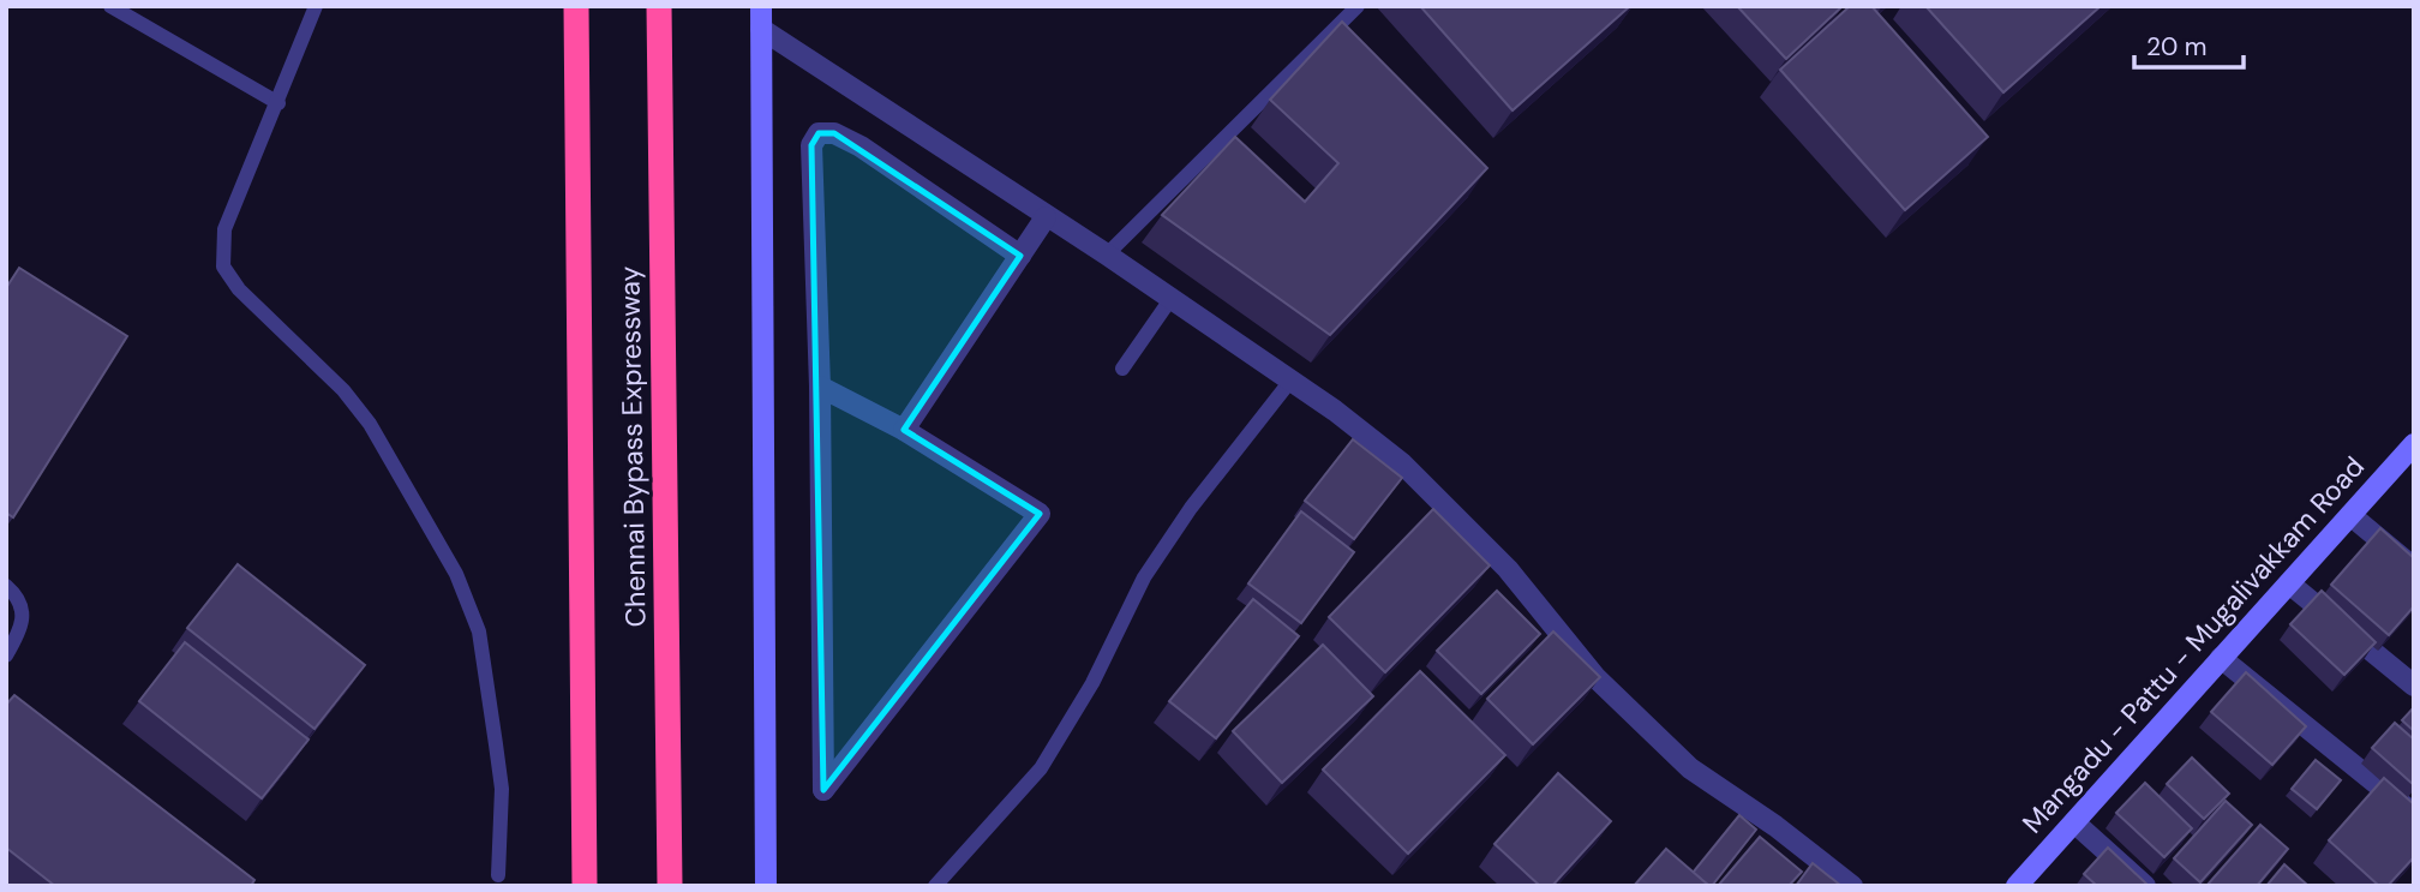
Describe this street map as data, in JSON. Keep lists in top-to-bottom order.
{
  "streets": {
    "highway": ["Chennai Bypass Expressway"],
    "street": ["Mangadu - Pattu - Mugalivakkam Road"]
  },
  "scale_bar": "20 m"
}
